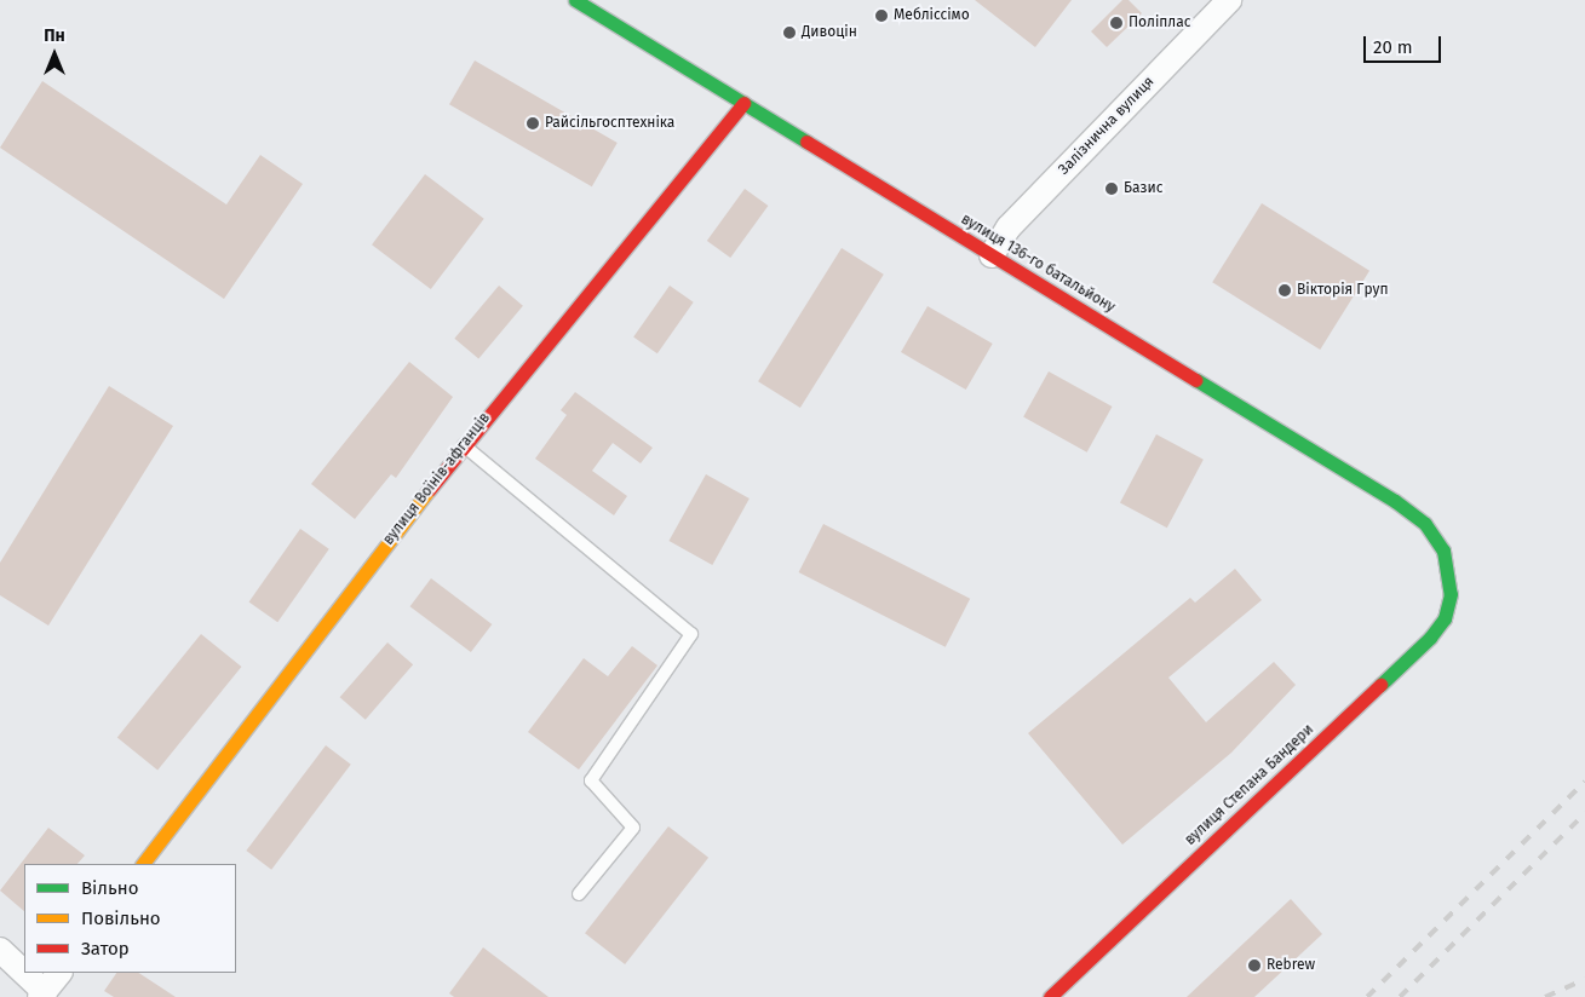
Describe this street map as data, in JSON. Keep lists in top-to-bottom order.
{
  "streets": {
    "street": [
      "Залізнична вулиця",
      "вулиця 136-го батальйону",
      "вулиця Воїнів-афганців",
      "вулиця Степана Бандери"
    ]
  },
  "crossings": [
    ["Залізнична вулиця", "вулиця 136-го батальйону"],
    ["вулиця 136-го батальйону", "вулиця Воїнів-афганців"],
    ["вулиця 136-го батальйону", "вулиця Степана Бандери"]
  ],
  "places": [
    "Мебліссімо",
    "Поліплас",
    "Дивоцін",
    "Райсільгосптехніка",
    "Базис",
    "Вікторія Груп",
    "Rebrew"
  ],
  "legend": ["Вільно", "Повільно", "Затор"],
  "scale_bar": "20 m",
  "north": "top"
}
